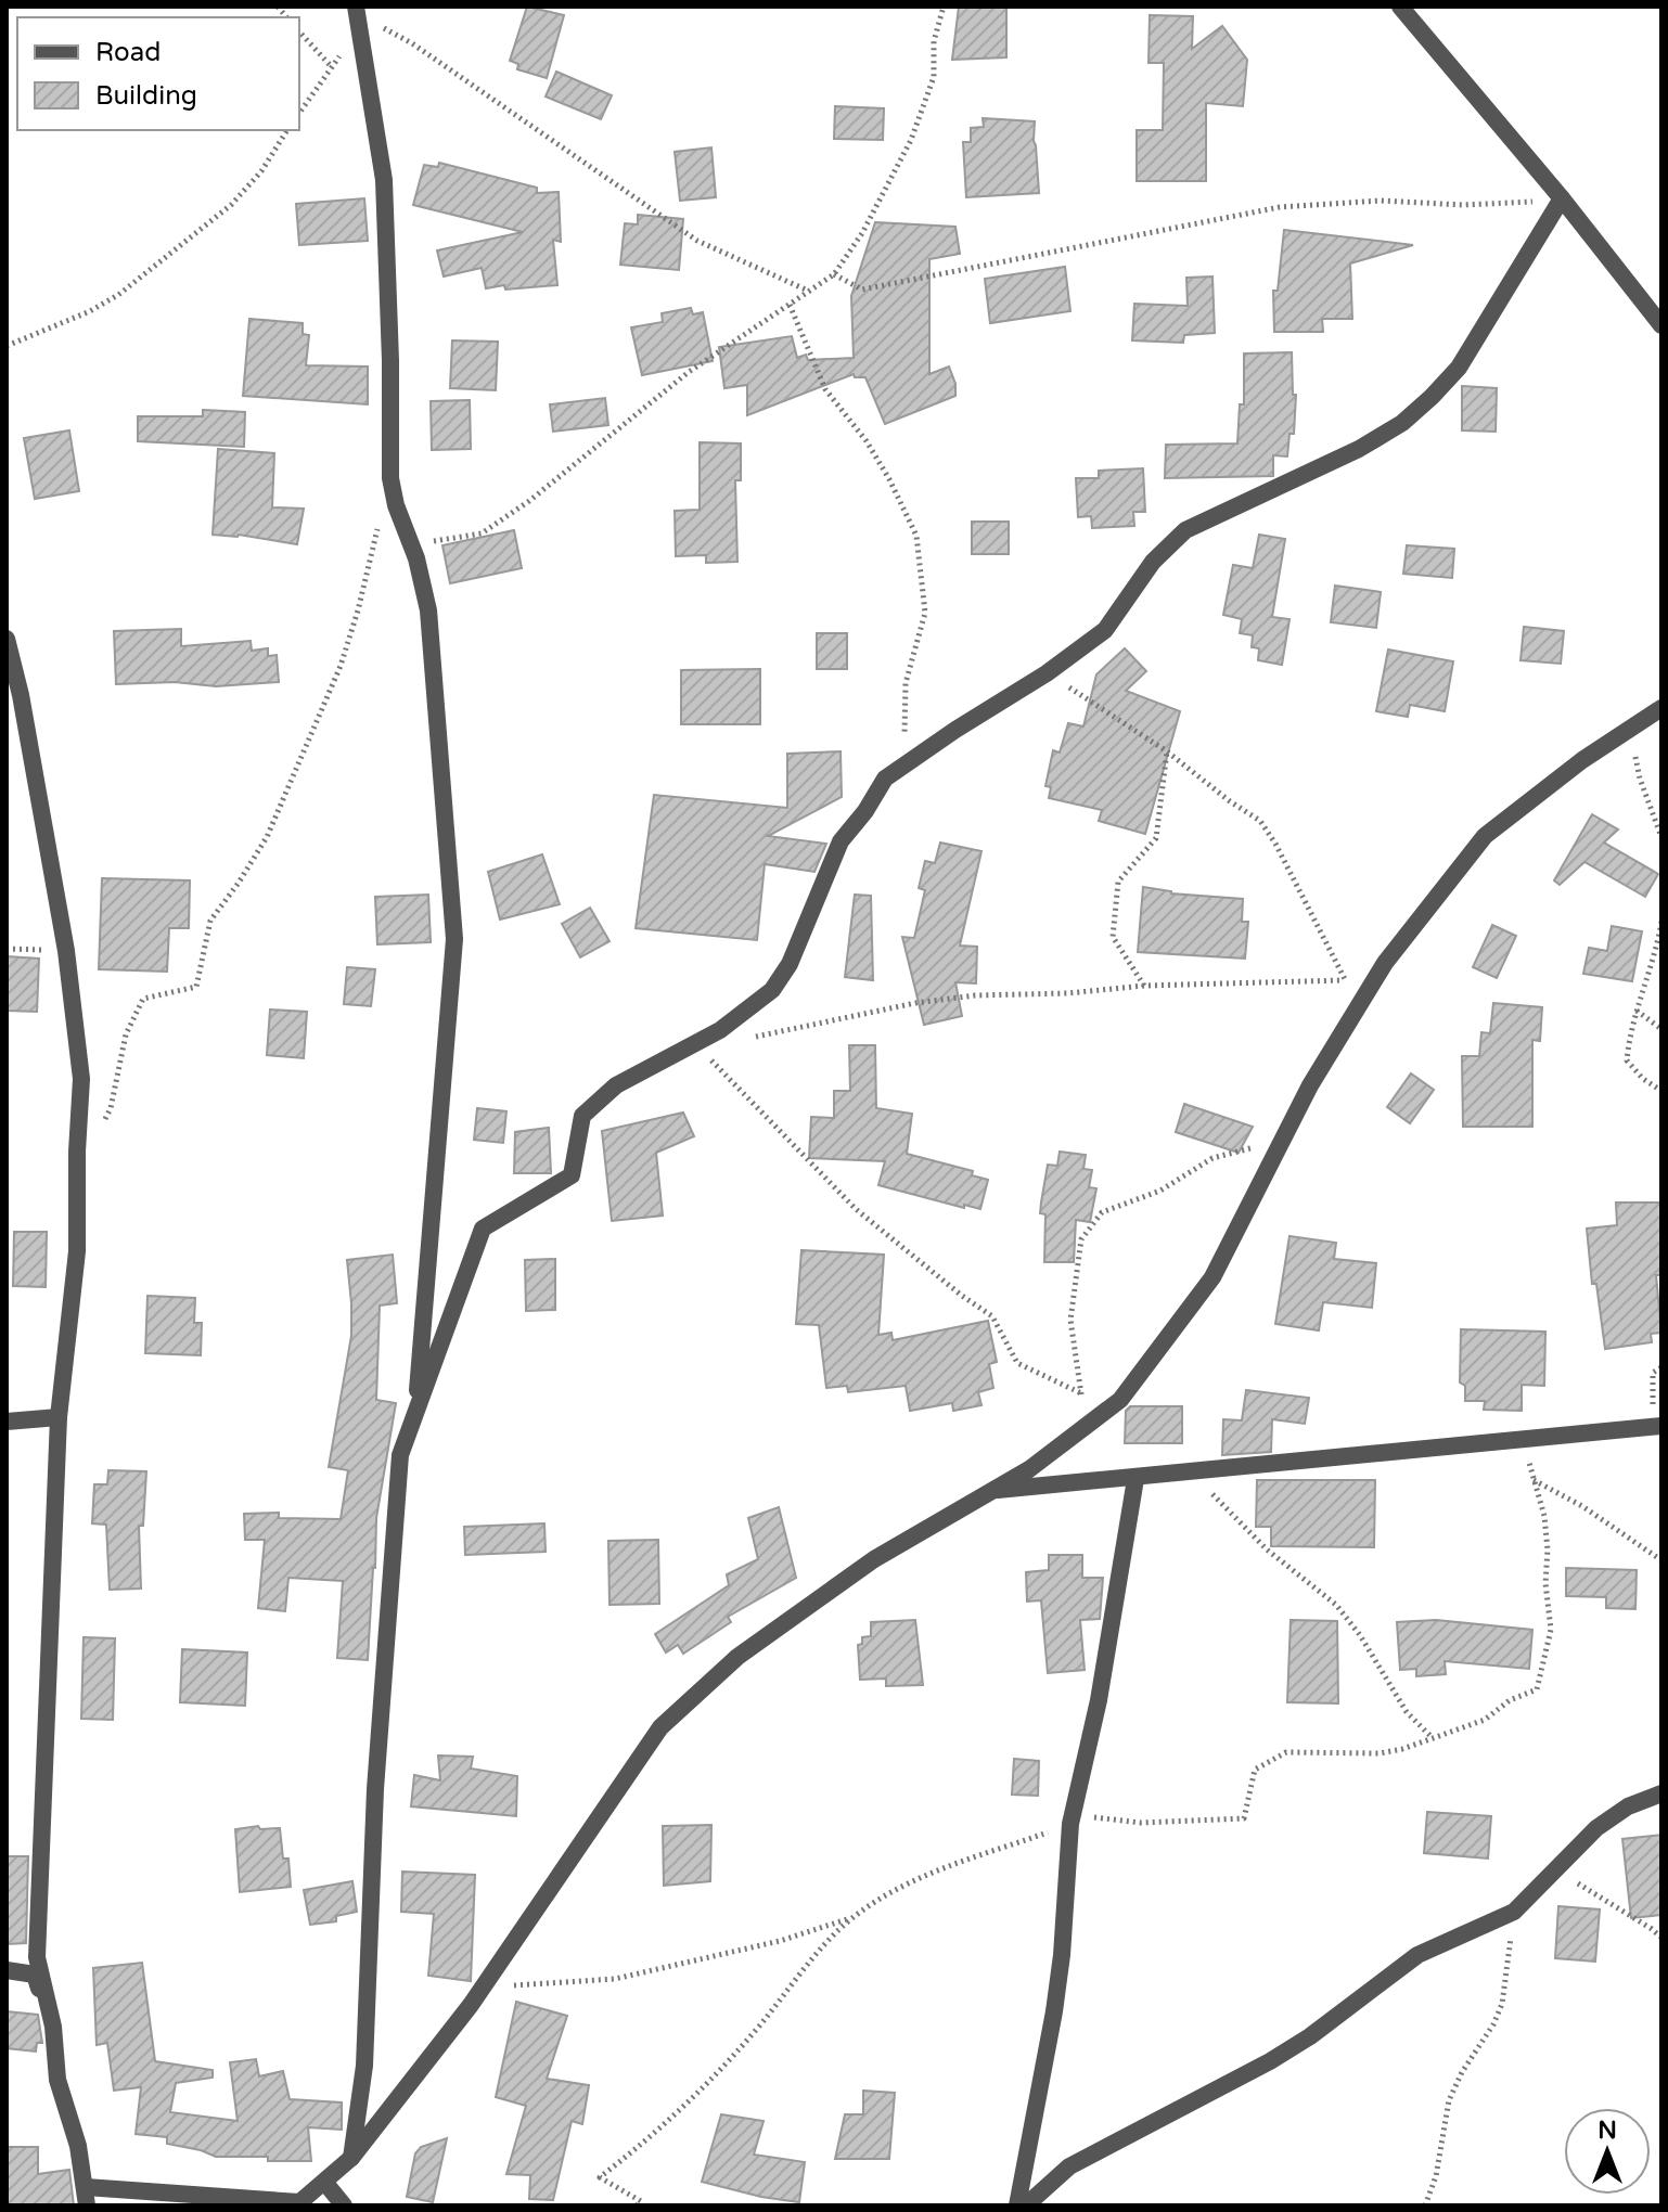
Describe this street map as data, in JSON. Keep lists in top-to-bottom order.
{
  "legend": ["Road", "Building"],
  "north": "top"
}
